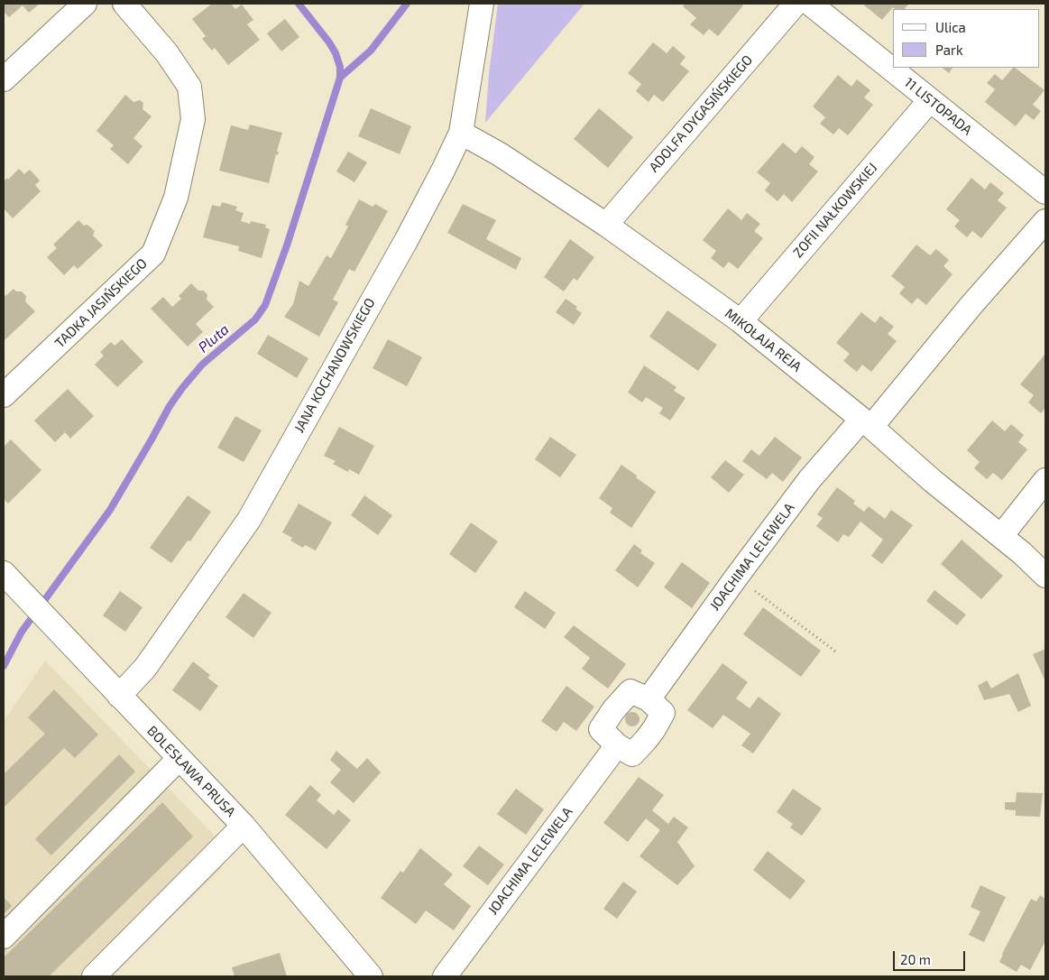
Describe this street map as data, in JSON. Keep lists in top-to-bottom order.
{
  "streets": {
    "street": [
      "11 LISTOPADA",
      "ADOLFA DYGASIŃSKIEGO",
      "ZOFII NAŁKOWSKIEJ",
      "TADKA JASIŃSKIEGO",
      "MIKOŁAJA REJA",
      "JANA KOCHANOWSKIEGO",
      "JOACHIMA LELEWELA",
      "BOLESŁAWA PRUSA"
    ]
  },
  "crossings": [
    ["11 LISTOPADA", "ZOFII NAŁKOWSKIEJ"],
    ["ADOLFA DYGASIŃSKIEGO", "MIKOŁAJA REJA"],
    ["ZOFII NAŁKOWSKIEJ", "MIKOŁAJA REJA"],
    ["MIKOŁAJA REJA", "JANA KOCHANOWSKIEGO"],
    ["MIKOŁAJA REJA", "JOACHIMA LELEWELA"],
    ["JANA KOCHANOWSKIEGO", "BOLESŁAWA PRUSA"]
  ],
  "water": ["Pluta"],
  "legend": ["Ulica", "Park"],
  "scale_bar": "20 m"
}
